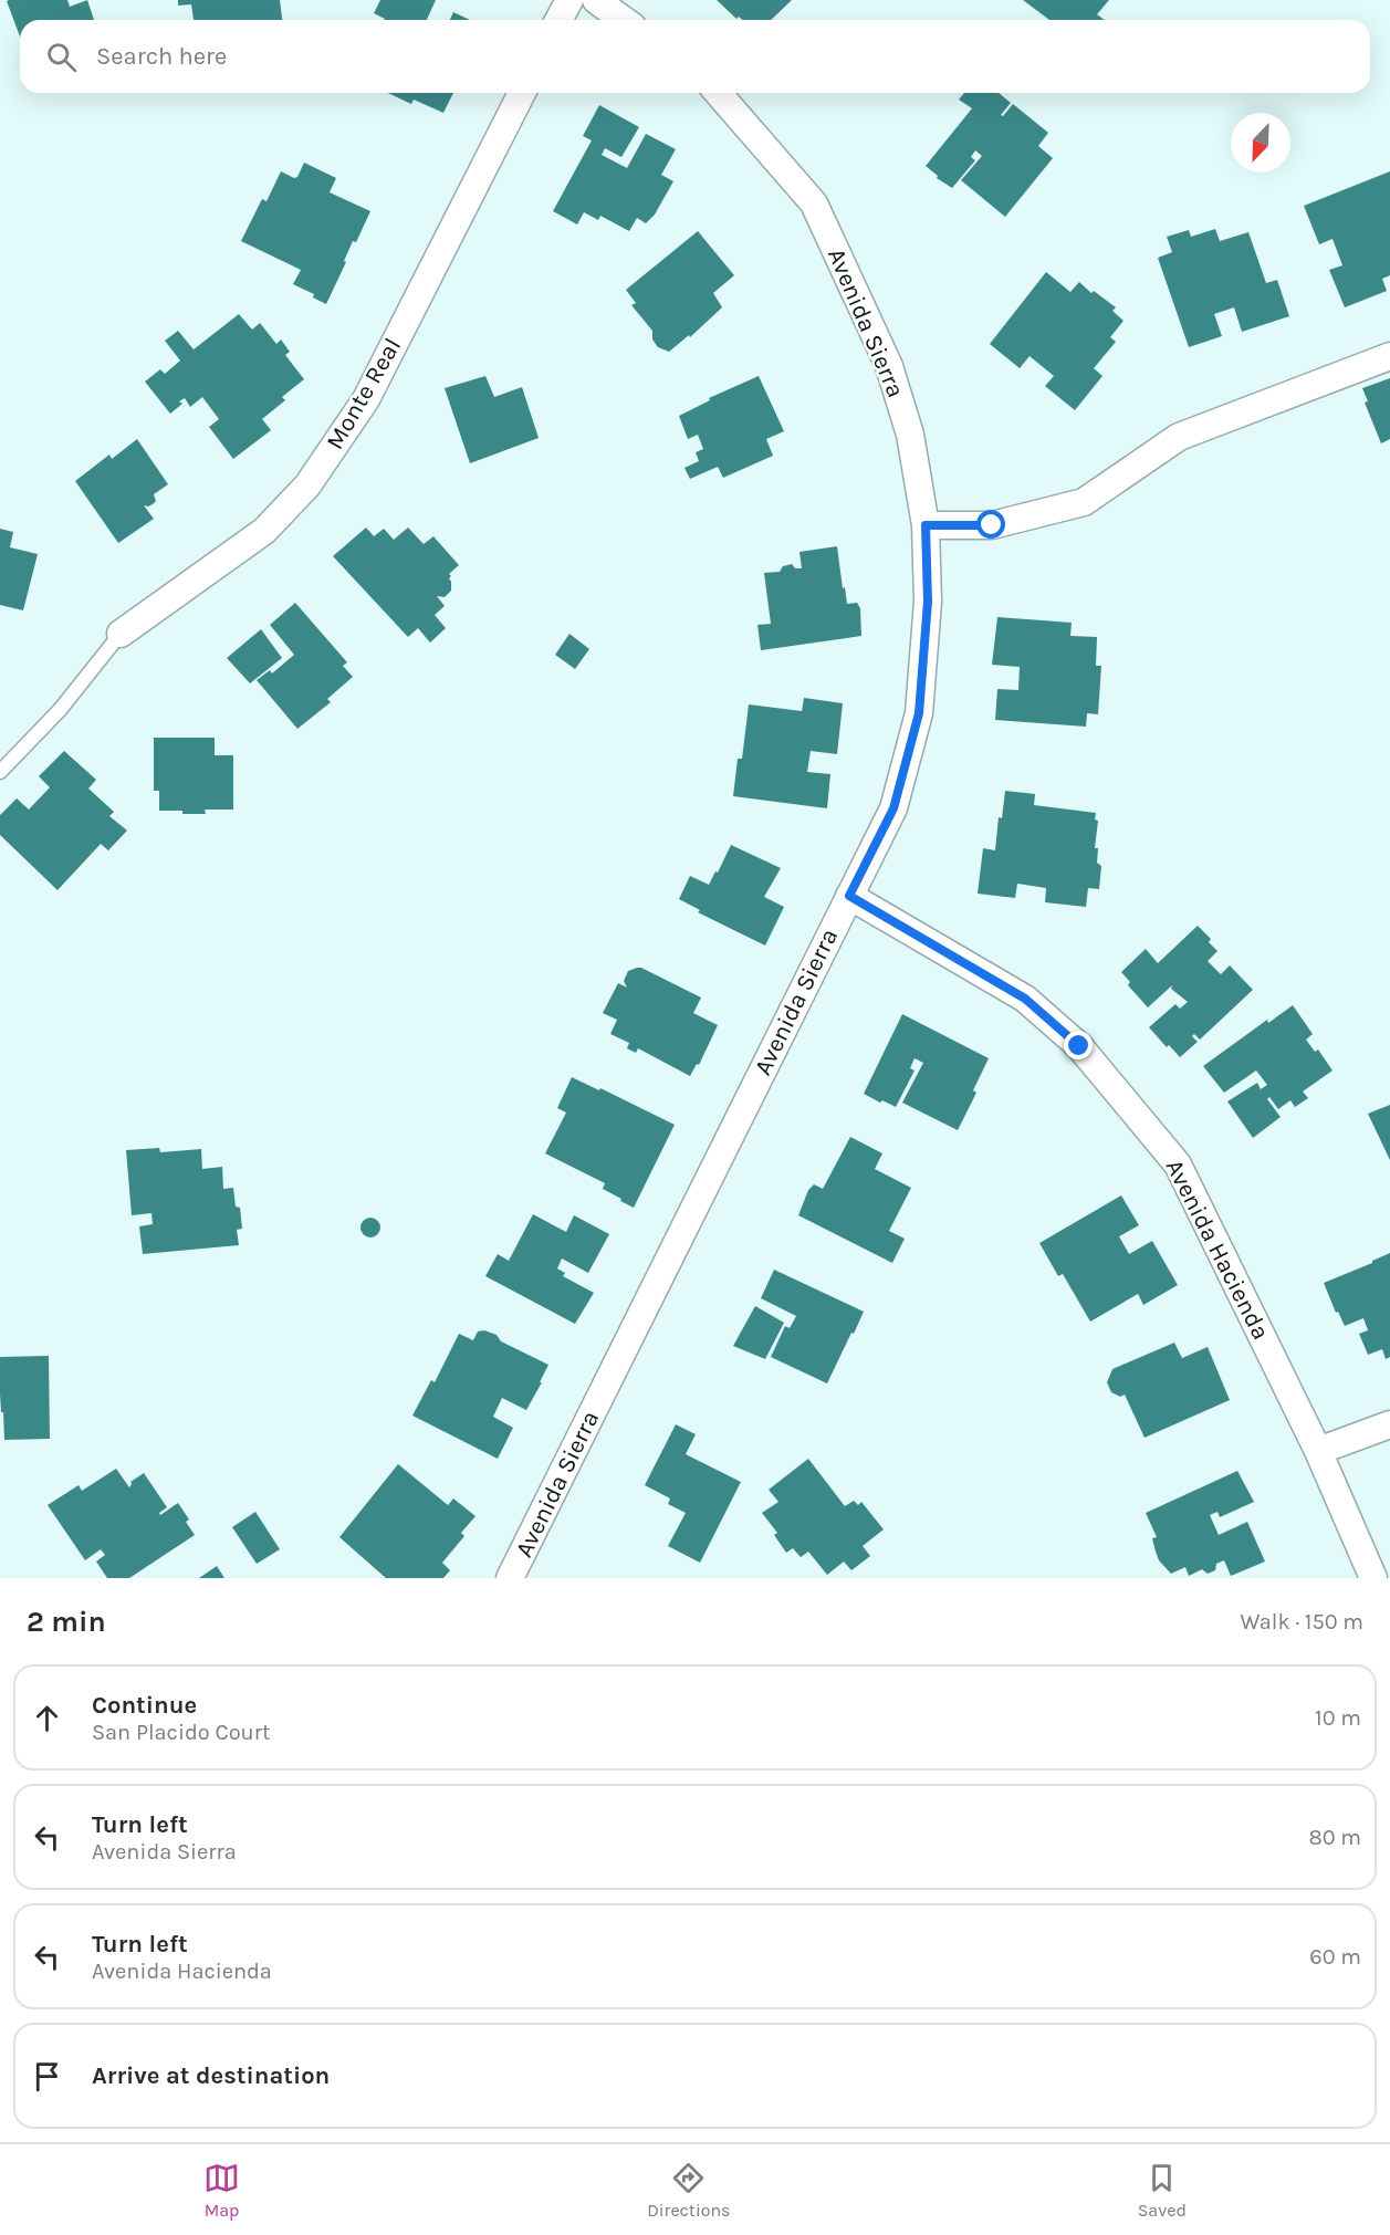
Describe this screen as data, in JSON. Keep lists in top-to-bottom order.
{
  "streets": {
    "street": ["Avenida Sierra", "Monte Real", "Avenida Hacienda"]
  },
  "crossings": [
    ["Avenida Sierra", "Avenida Hacienda"]
  ],
  "north": "bottom left",
  "page": {
    "search": "Search here",
    "heading": ["2 min", "Walk · 150 m"],
    "list": [
      ["Continue", "San Placido Court", "10 m"],
      ["Turn left", "Avenida Sierra", "80 m"],
      ["Turn left", "Avenida Hacienda", "60 m"],
      "Arrive at destination"
    ],
    "nav": ["Map", "Directions", "Saved"]
  }
}
